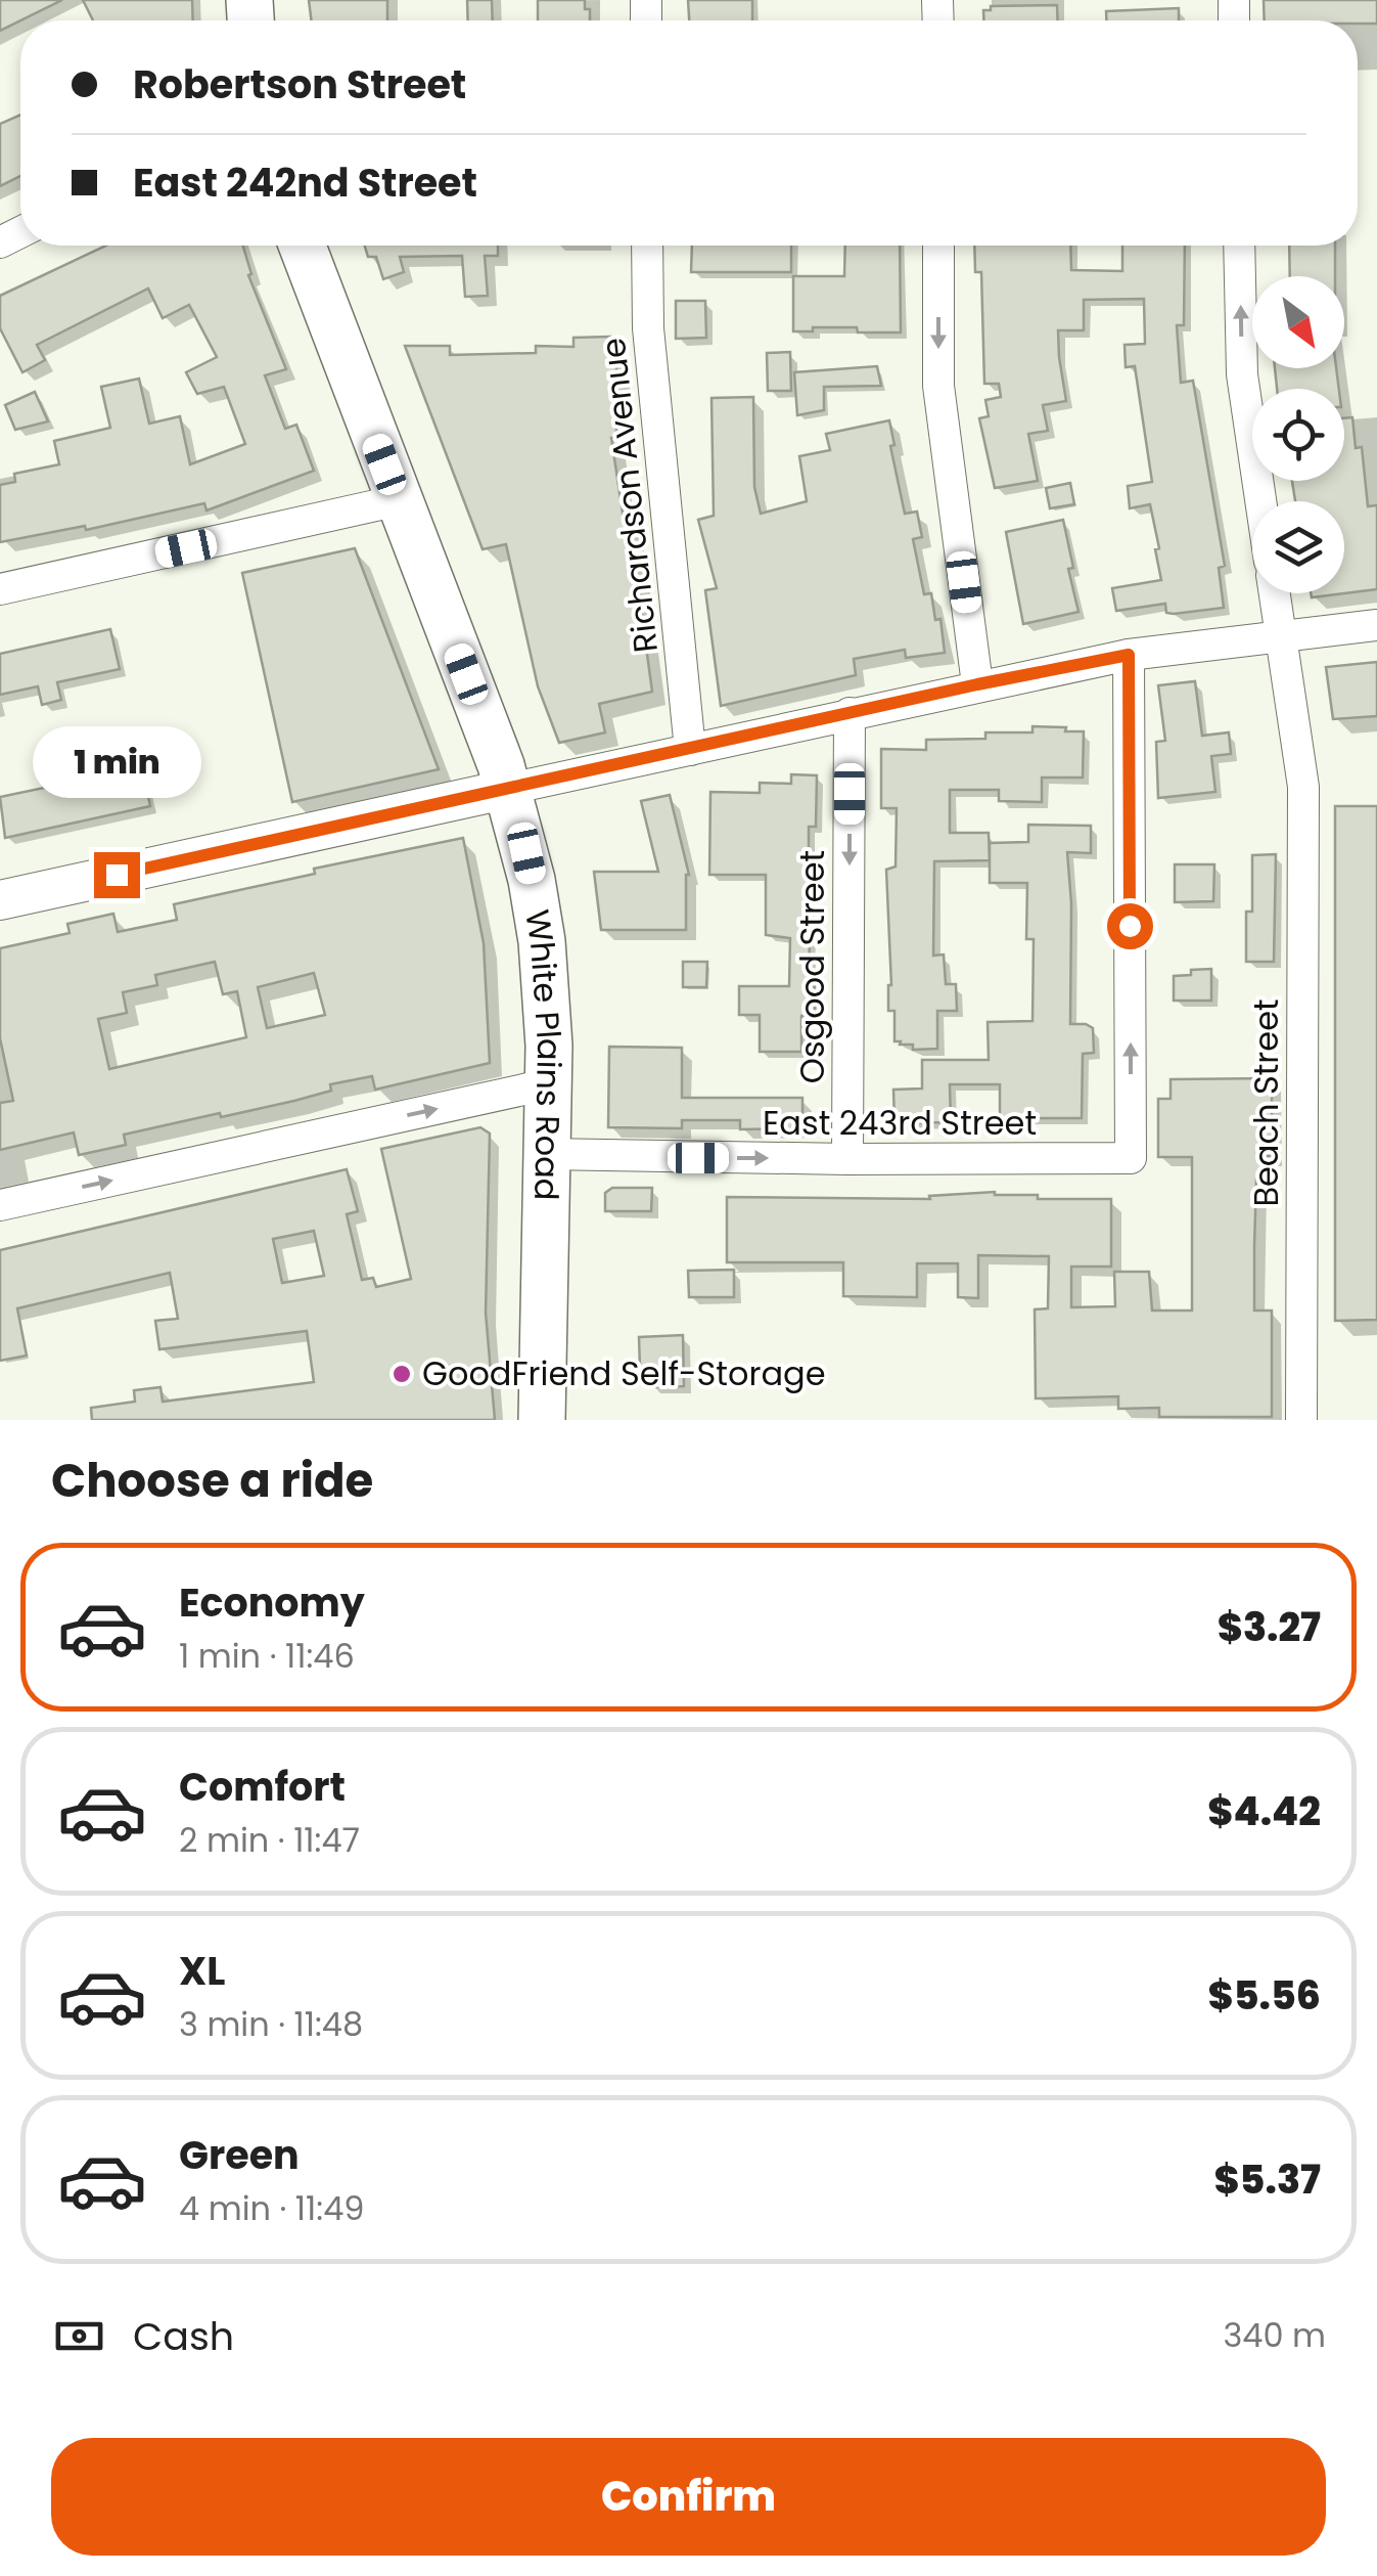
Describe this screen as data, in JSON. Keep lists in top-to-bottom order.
{
  "streets": {
    "main road": ["White Plains Road"],
    "street": [
      "Richardson Avenue",
      "Osgood Street",
      "Beach Street",
      "East 243rd Street"
    ]
  },
  "crossings": [
    ["Osgood Street", "East 243rd Street"],
    ["White Plains Road", "East 243rd Street"]
  ],
  "one_way": ["Osgood Street"],
  "places": ["GoodFriend Self-Storage"],
  "north": "bottom right",
  "page": {
    "banner": ["Robertson Street", "East 242nd Street"],
    "bubble": "1 min",
    "heading": "Choose a ride",
    "list": [
      {
        "name": "Economy",
        "note": "1 min · 11:46",
        "value": "$3.27"
      },
      {
        "name": "Comfort",
        "note": "2 min · 11:47",
        "value": "$4.42"
      },
      {
        "name": "XL",
        "note": "3 min · 11:48",
        "value": "$5.56"
      },
      {
        "name": "Green",
        "note": "4 min · 11:49",
        "value": "$5.37"
      }
    ],
    "pay": ["Cash", "340 m"],
    "buttons": "Confirm"
  }
}
